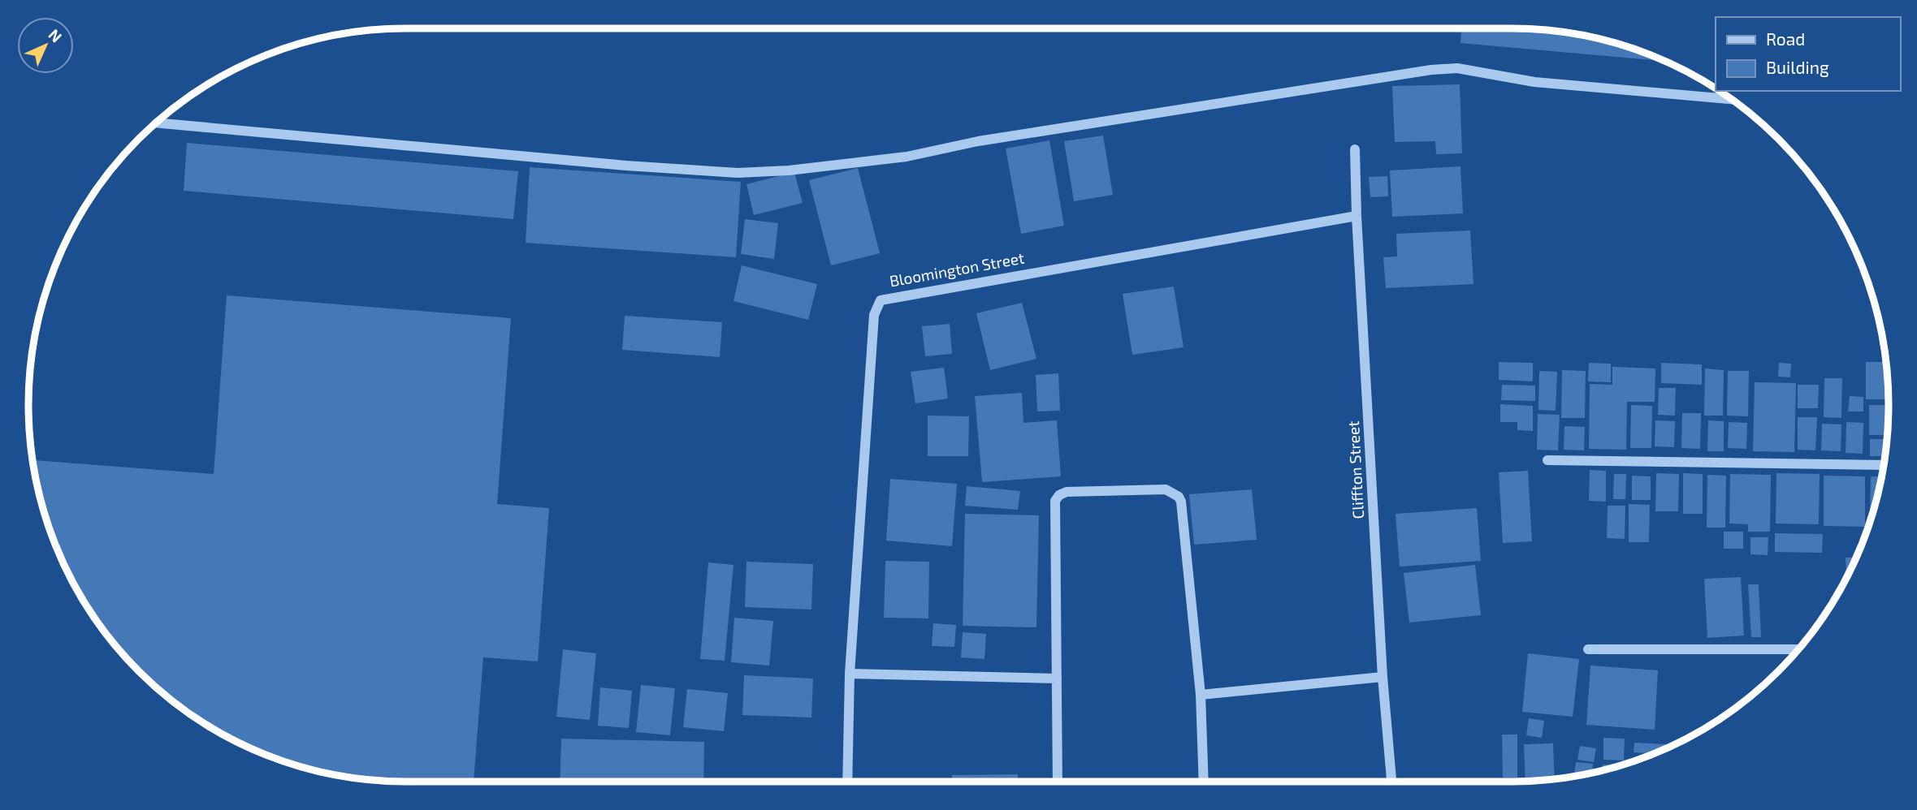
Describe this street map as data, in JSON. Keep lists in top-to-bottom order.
{
  "streets": {
    "street": ["Bloomington Street", "Cliffton Street"]
  },
  "crossings": [
    ["Bloomington Street", "Cliffton Street"]
  ],
  "legend": ["Road", "Building"],
  "north": "top right"
}
